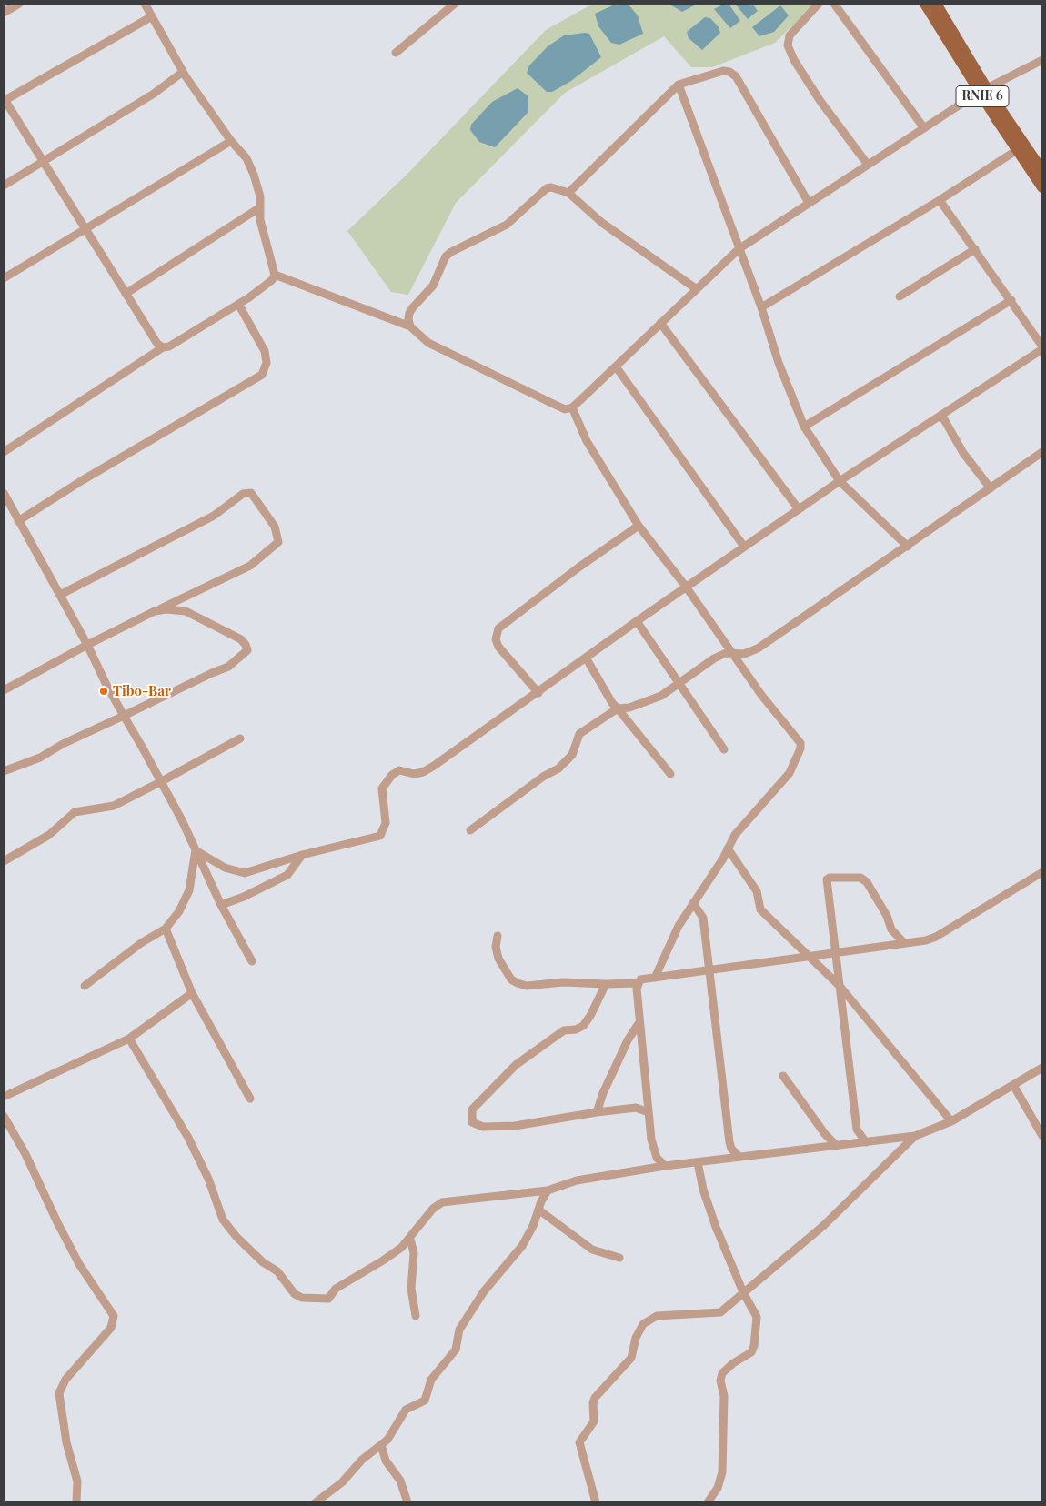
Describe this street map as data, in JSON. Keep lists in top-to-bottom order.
{
  "streets": {
    "main road": ["RNIE 6"]
  },
  "places": ["Tibo-Bar"]
}
